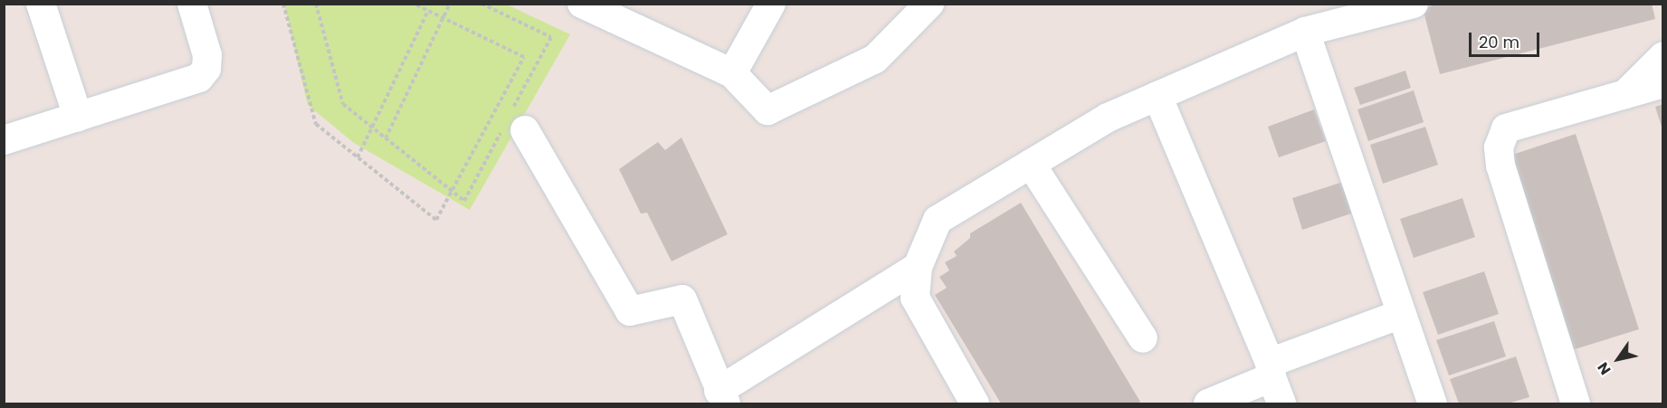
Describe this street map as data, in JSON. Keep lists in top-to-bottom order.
{
  "scale_bar": "20 m",
  "north": "bottom left"
}
